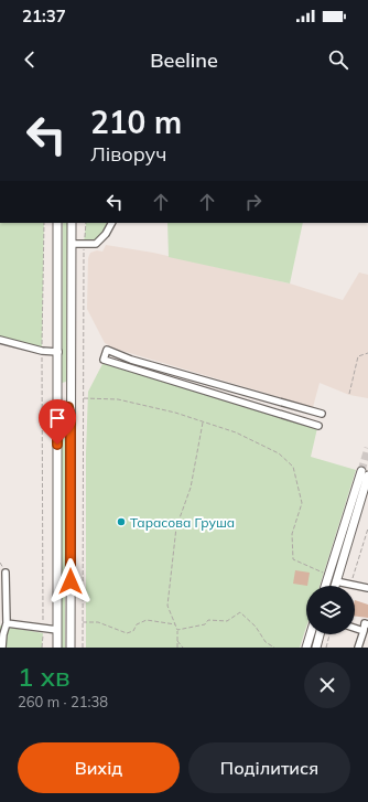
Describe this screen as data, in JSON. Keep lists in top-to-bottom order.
{
  "places": ["Тарасова Груша"],
  "page": {
    "status": "21:37",
    "header": "Beeline",
    "turn": ["210 m", "Ліворуч"],
    "heading": ["1 хв", "260 m · 21:38"],
    "buttons": ["Вихід", "Поділитися"]
  }
}
